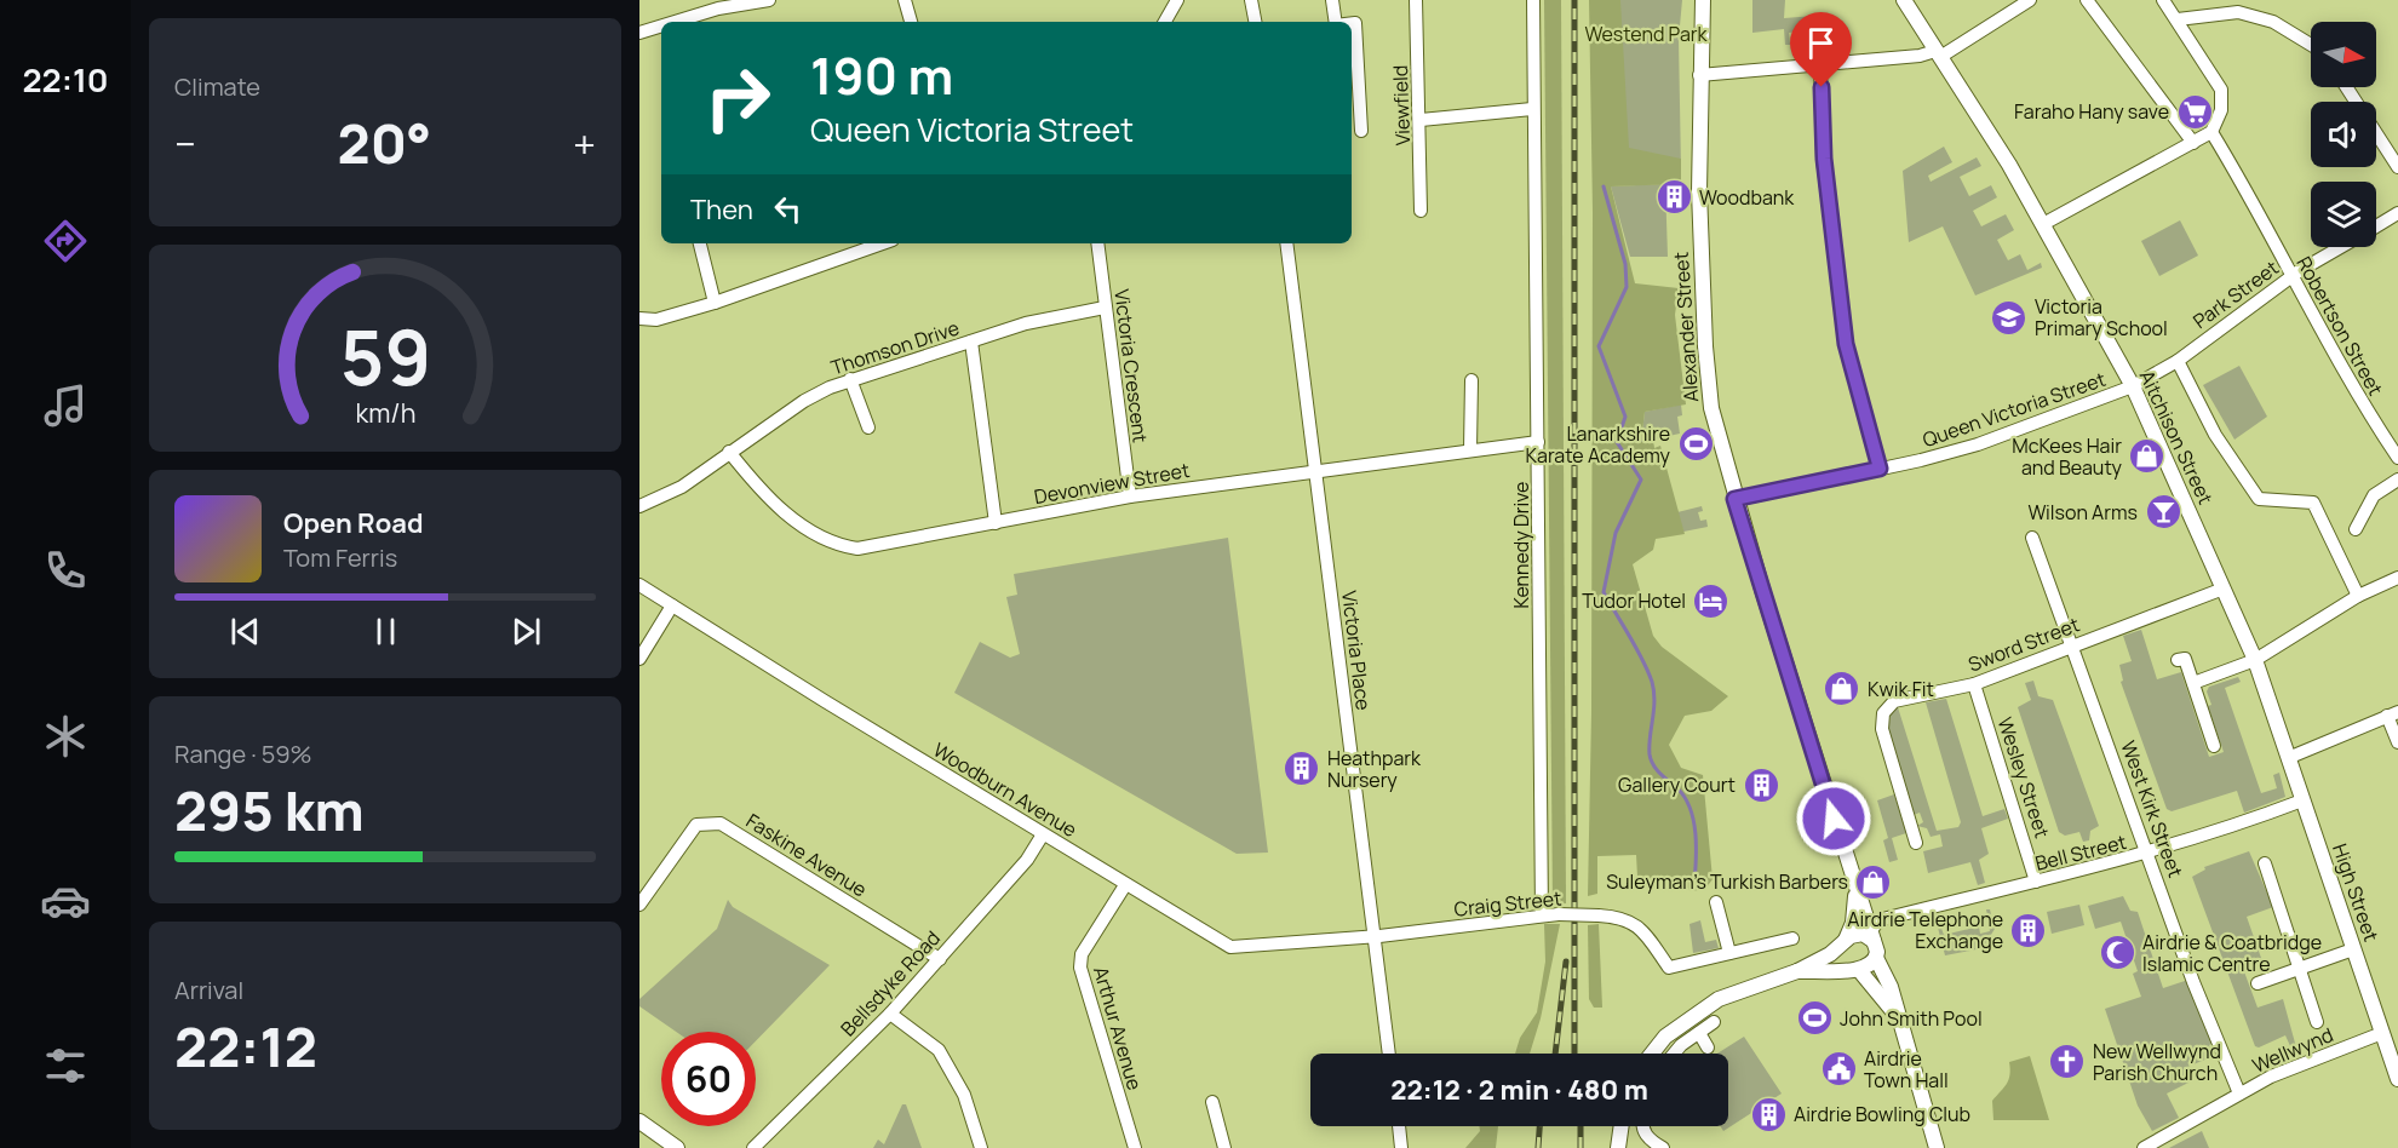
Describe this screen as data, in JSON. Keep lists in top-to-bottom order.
{
  "streets": {
    "main road": ["Alexander Street", "Aitchison Street", "High Street"],
    "street": [
      "Viewfield",
      "Park Street",
      "Robertson Street",
      "Thomson Drive",
      "Victoria Crescent",
      "Queen Victoria Street",
      "Devonview Street",
      "Kennedy Drive",
      "Sword Street",
      "Victoria Place",
      "Wesley Street",
      "Woodburn Avenue",
      "West Kirk Street",
      "Bell Street",
      "Faskine Avenue",
      "Craig Street",
      "Bellsdyke Road",
      "Arthur Avenue",
      "Wellwynd"
    ]
  },
  "crossings": [
    ["Park Street", "Robertson Street"],
    ["Park Street", "Queen Victoria Street"],
    ["Park Street", "Aitchison Street"],
    ["Alexander Street", "Queen Victoria Street"],
    ["Alexander Street", "Bell Street"],
    ["Thomson Drive", "Victoria Crescent"],
    ["Thomson Drive", "Devonview Street"],
    ["Victoria Crescent", "Devonview Street"],
    ["Queen Victoria Street", "Aitchison Street"],
    ["Aitchison Street", "Sword Street"],
    ["Aitchison Street", "Bell Street"],
    ["Aitchison Street", "High Street"],
    ["Devonview Street", "Kennedy Drive"],
    ["Devonview Street", "Victoria Place"],
    ["Kennedy Drive", "Craig Street"],
    ["Sword Street", "Wesley Street"],
    ["Sword Street", "West Kirk Street"],
    ["Victoria Place", "Woodburn Avenue"],
    ["Victoria Place", "Craig Street"],
    ["Wesley Street", "Bell Street"],
    ["Woodburn Avenue", "Craig Street"],
    ["Woodburn Avenue", "Bellsdyke Road"],
    ["Woodburn Avenue", "Arthur Avenue"],
    ["West Kirk Street", "Bell Street"],
    ["West Kirk Street", "Wellwynd"],
    ["Bell Street", "High Street"],
    ["Faskine Avenue", "Bellsdyke Road"],
    ["High Street", "Wellwynd"]
  ],
  "parks": ["Westend Park"],
  "places": {
    "supermarket": ["Faraho Hany save"],
    "building": [
      "Woodbank",
      "Heathpark Nursery",
      "Gallery Court",
      "Airdrie Telephone Exchange",
      "Airdrie Bowling Club"
    ],
    "school or university": ["Victoria Primary School"],
    "sports": ["Lanarkshire Karate Academy", "John Smith Pool"],
    "shop": ["McKees Hair and Beauty", "Kwik Fit", "Suleyman's Turkish Barbers"],
    "bar": ["Wilson Arms"],
    "hotel": ["Tudor Hotel"],
    "mosque": ["Airdrie & Coatbridge Islamic Centre"],
    "church": ["New Wellwynd Parish Church"],
    "public building": ["Airdrie Town Hall"]
  },
  "north": "right",
  "page": {
    "tabs": "22:10",
    "tile": [
      "Climate",
      ["Range · 59%", "295 km"],
      ["Arrival", "22:12"]
    ],
    "turn": ["190 m", "Queen Victoria Street"],
    "heat": ["−", "20°", "+"],
    "then": "Then",
    "song": ["Open Road", "Tom Ferris"],
    "limit": "60",
    "trip": "22:12 · 2 min · 480 m",
    "gauge": ["59", "km/h"]
  }
}
